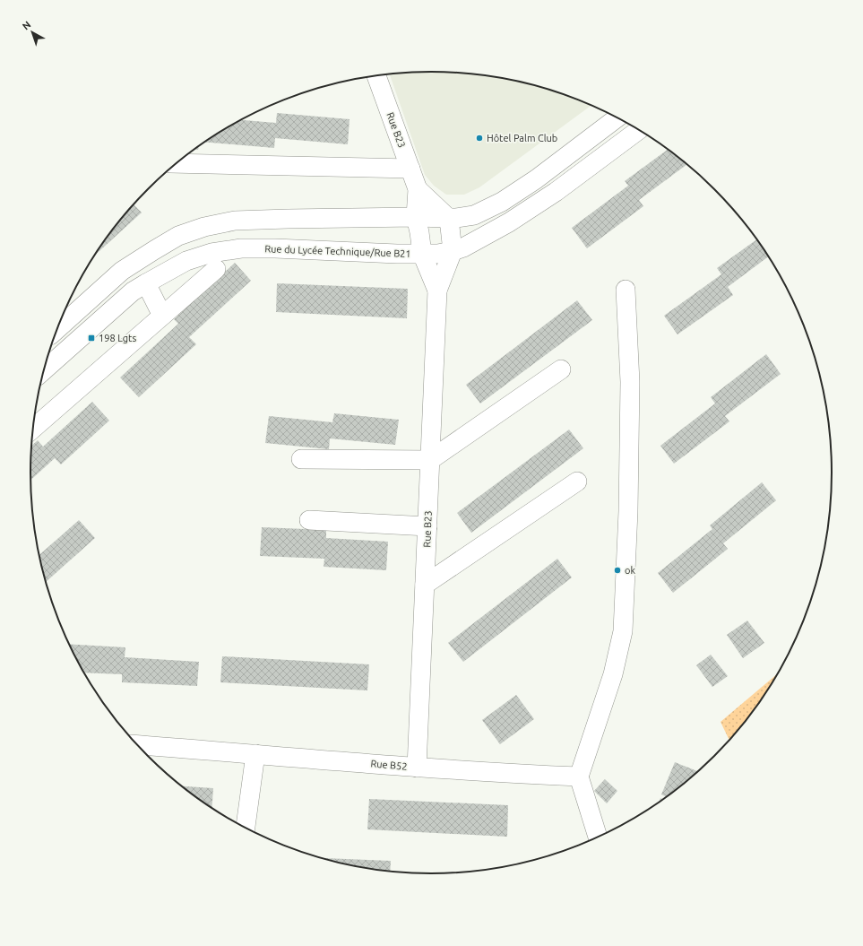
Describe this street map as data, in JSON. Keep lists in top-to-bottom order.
{
  "streets": {
    "street": ["Rue B23", "Rue du Lycée Technique/Rue B21", "Rue B52"]
  },
  "crossings": [
    ["Rue B23", "Rue B52"]
  ],
  "places": {
    "other": ["Hôtel Palm Club", "ok"],
    "transit": ["198 Lgts"]
  },
  "north": "top left"
}
